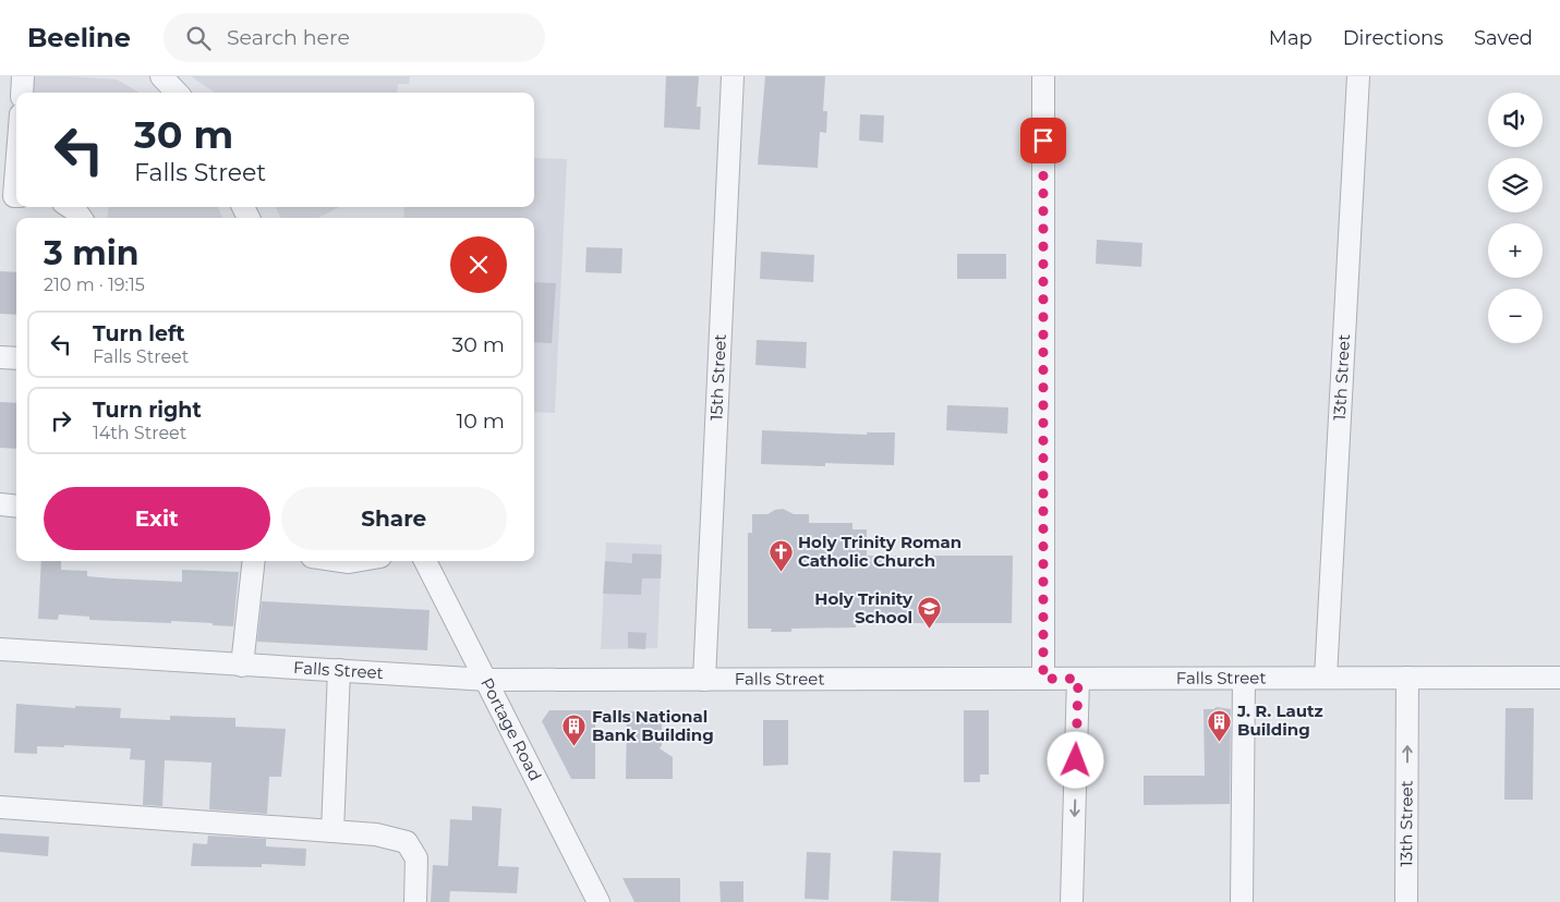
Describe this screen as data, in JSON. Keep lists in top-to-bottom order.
{
  "streets": {
    "street": [
      "13th Street",
      "15th Street",
      "Falls Street",
      "Portage Road"
    ]
  },
  "crossings": [
    ["13th Street", "Falls Street"],
    ["15th Street", "Falls Street"],
    ["Falls Street", "Portage Road"]
  ],
  "places": {
    "church": ["Holy Trinity Roman Catholic Church"],
    "school or university": ["Holy Trinity School"],
    "building": ["J. R. Lautz Building", "Falls National Bank Building"]
  },
  "page": {
    "header": "Beeline",
    "search": "Search here",
    "nav": ["Map", "Directions", "Saved"],
    "map_buttons": ["+", "−"],
    "turn": ["30 m", "Falls Street"],
    "heading": ["3 min", "210 m · 19:15"],
    "list": [
      {
        "name": "Turn left",
        "note": "Falls Street",
        "value": "30 m"
      },
      {
        "name": "Turn right",
        "note": "14th Street",
        "value": "10 m"
      }
    ],
    "buttons": ["Exit", "Share"]
  }
}
